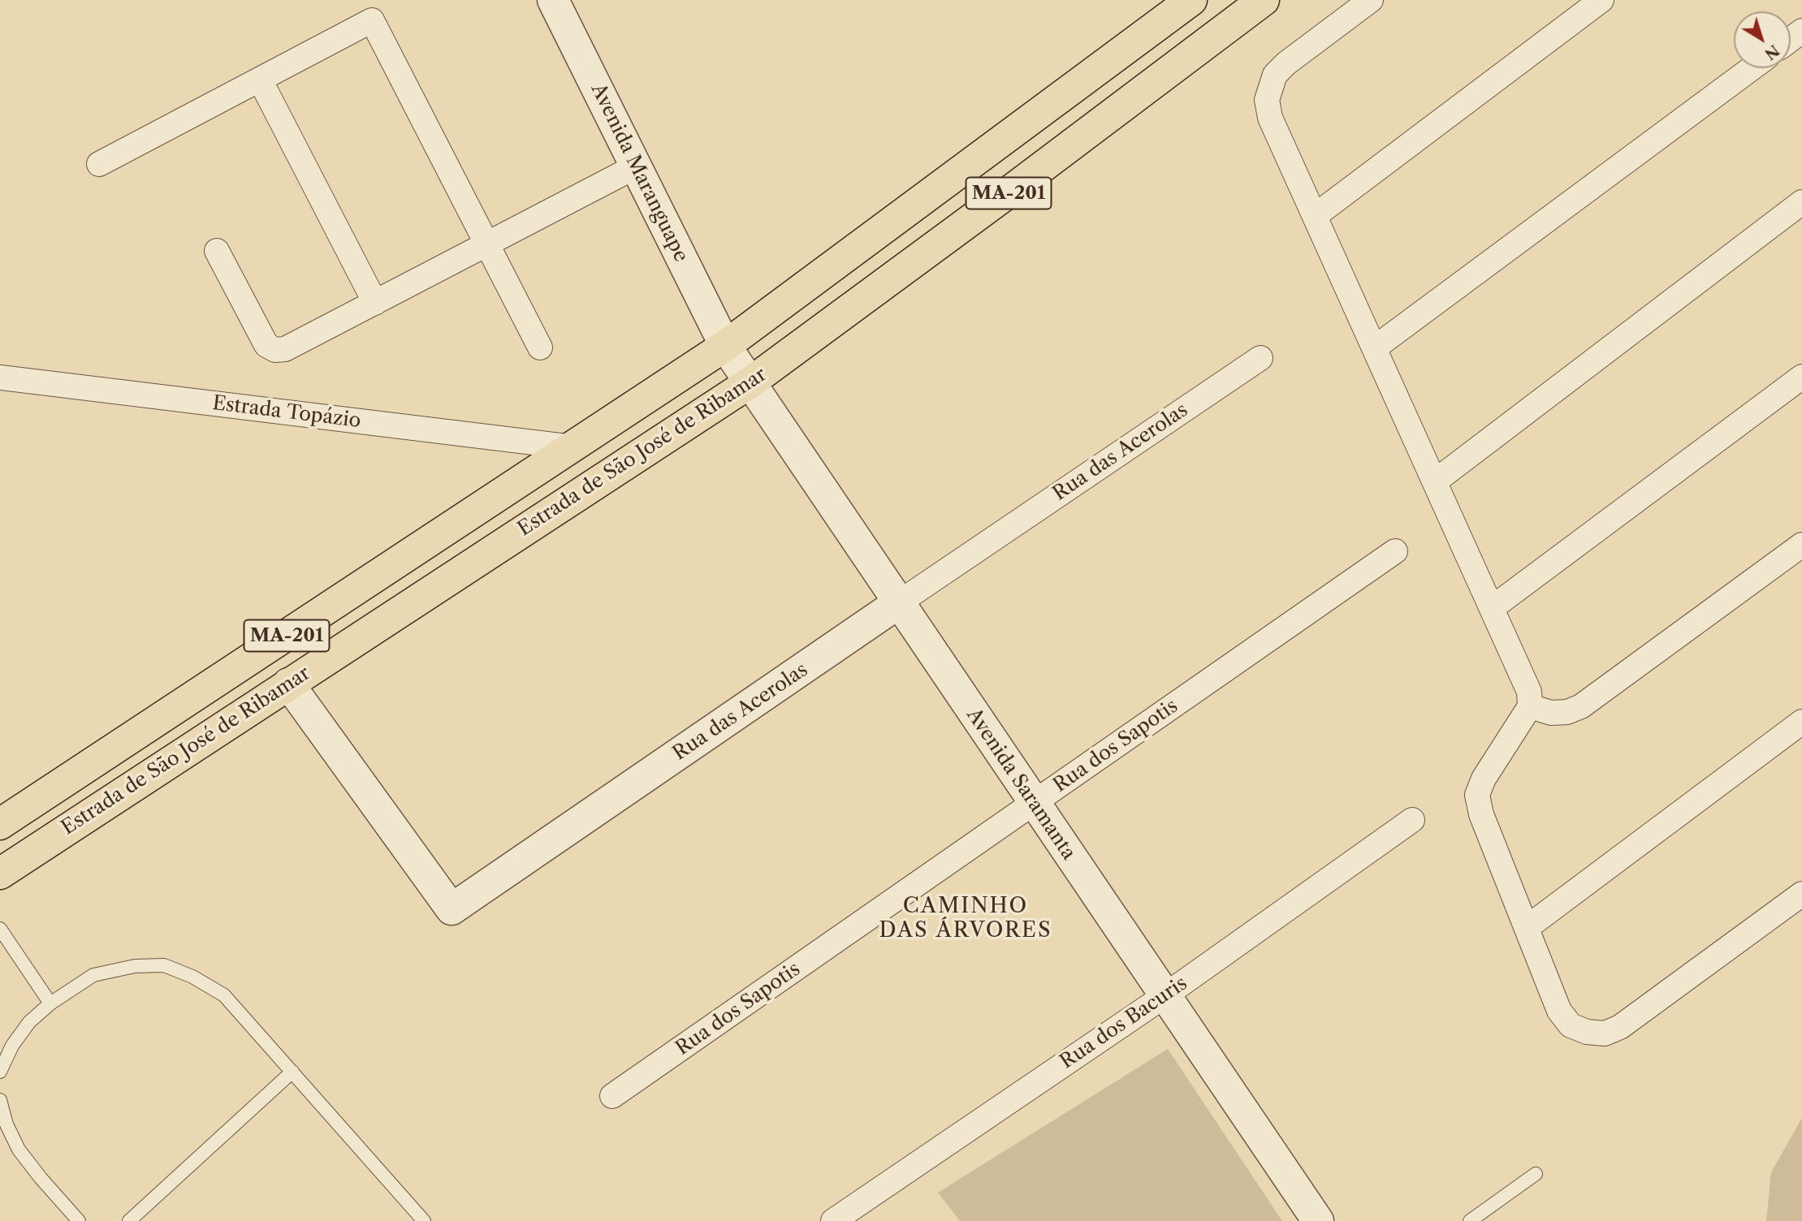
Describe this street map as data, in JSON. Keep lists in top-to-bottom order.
{
  "streets": {
    "main road": ["MA-201", "Estrada de São José de Ribamar"],
    "street": [
      "Avenida Maranguape",
      "Estrada Topázio",
      "Rua das Acerolas",
      "Rua dos Sapotis",
      "Avenida Saramanta",
      "Rua dos Bacuris"
    ]
  },
  "crossings": [
    ["Avenida Maranguape", "Estrada de São José de Ribamar"],
    ["Avenida Maranguape", "Avenida Saramanta"],
    ["Estrada Topázio", "Estrada de São José de Ribamar"],
    ["Estrada de São José de Ribamar", "Rua das Acerolas"],
    ["Estrada de São José de Ribamar", "Avenida Saramanta"],
    ["Rua das Acerolas", "Avenida Saramanta"],
    ["Rua dos Sapotis", "Avenida Saramanta"],
    ["Avenida Saramanta", "Rua dos Bacuris"]
  ],
  "districts": ["CAMINHO DAS ÁRVORES"],
  "north": "bottom right"
}
